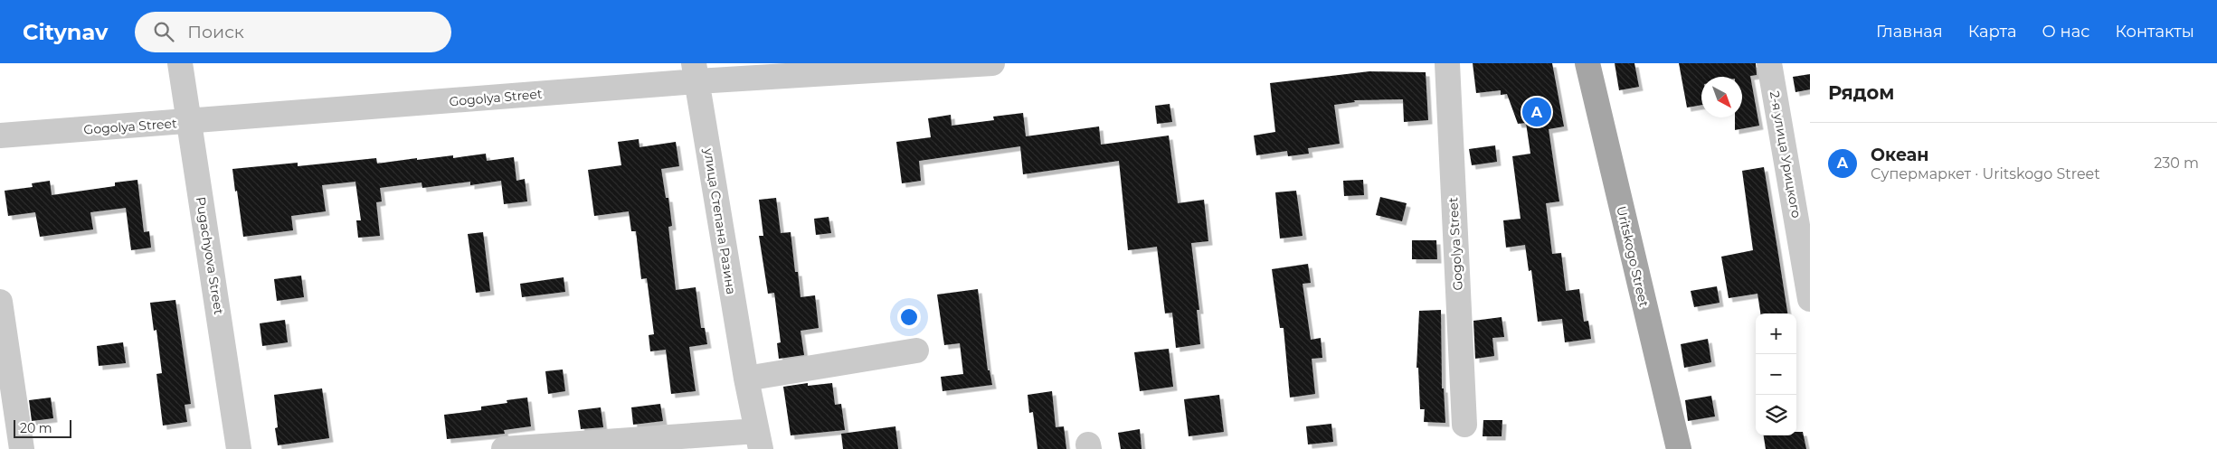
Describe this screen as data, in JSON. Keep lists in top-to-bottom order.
{
  "streets": {
    "main road": ["Uritskogo Street"],
    "street": [
      "Gogolya Street",
      "2-я улица Урицкого",
      "улица Степана Разина",
      "Pugachyova Street"
    ]
  },
  "crossings": [
    ["Gogolya Street", "улица Степана Разина"],
    ["Gogolya Street", "Pugachyova Street"]
  ],
  "scale_bar": "20 m",
  "north": "bottom right",
  "page": {
    "header": "Citynav",
    "search": "Поиск",
    "nav": [
      "Главная",
      "Карта",
      "О нас",
      "Контакты"
    ],
    "heading": "Рядом",
    "pins": "A",
    "list": [
      {
        "mark": "A",
        "name": "Океан",
        "note": "Супермаркет · Uritskogo Street",
        "value": "230 m"
      }
    ],
    "map_buttons": ["+", "−"],
    "scale": "20 m"
  }
}
